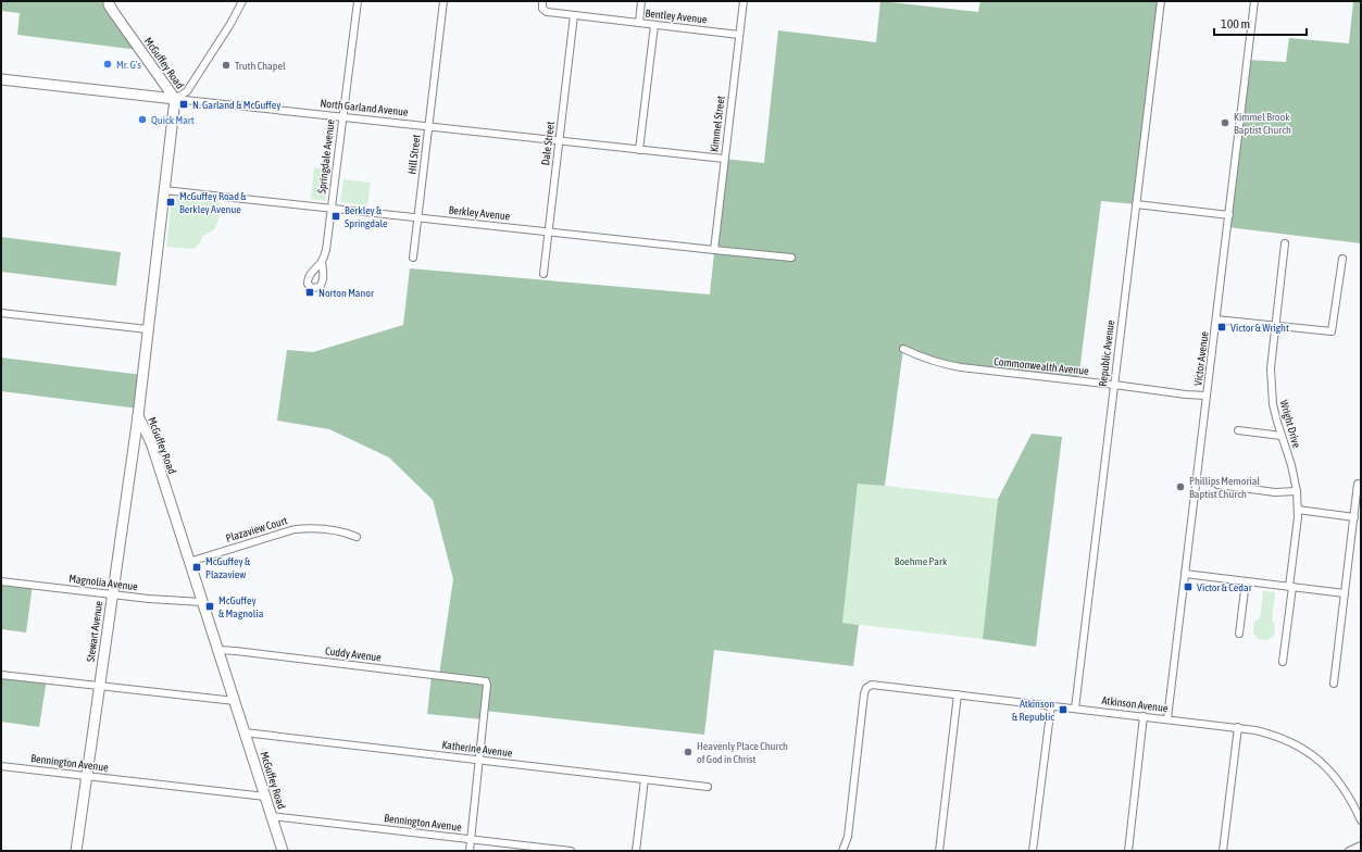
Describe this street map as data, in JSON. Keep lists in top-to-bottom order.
{
  "streets": {
    "street": [
      "Bentley Avenue",
      "McGuffey Road",
      "North Garland Avenue",
      "Kimmel Street",
      "Dale Street",
      "Hill Street",
      "Springdale Avenue",
      "Berkley Avenue",
      "Republic Avenue",
      "Victor Avenue",
      "Commonwealth Avenue",
      "Wright Drive",
      "Plazaview Court",
      "Magnolia Avenue",
      "Stewart Avenue",
      "Cuddy Avenue",
      "Atkinson Avenue",
      "Katherine Avenue",
      "Bennington Avenue"
    ]
  },
  "crossings": [
    ["Bentley Avenue", "Kimmel Street"],
    ["Bentley Avenue", "Dale Street"],
    ["McGuffey Road", "North Garland Avenue"],
    ["McGuffey Road", "Berkley Avenue"],
    ["McGuffey Road", "Plazaview Court"],
    ["McGuffey Road", "Magnolia Avenue"],
    ["McGuffey Road", "Stewart Avenue"],
    ["McGuffey Road", "Cuddy Avenue"],
    ["McGuffey Road", "Katherine Avenue"],
    ["McGuffey Road", "Bennington Avenue"],
    ["North Garland Avenue", "Kimmel Street"],
    ["North Garland Avenue", "Dale Street"],
    ["North Garland Avenue", "Hill Street"],
    ["North Garland Avenue", "Springdale Avenue"],
    ["Kimmel Street", "Berkley Avenue"],
    ["Dale Street", "Berkley Avenue"],
    ["Hill Street", "Berkley Avenue"],
    ["Springdale Avenue", "Berkley Avenue"],
    ["Republic Avenue", "Commonwealth Avenue"],
    ["Republic Avenue", "Atkinson Avenue"],
    ["Victor Avenue", "Commonwealth Avenue"],
    ["Victor Avenue", "Atkinson Avenue"],
    ["Magnolia Avenue", "Stewart Avenue"],
    ["Stewart Avenue", "Bennington Avenue"],
    ["Cuddy Avenue", "Katherine Avenue"]
  ],
  "parks": ["Boehme Park"],
  "places": {
    "other": [
      "Mr. G's",
      "Truth Chapel",
      "Quick Mart",
      "Kimmel Brook Baptist Church",
      "Phillips Memorial Baptist Church",
      "Heavenly Place Church of God in Christ"
    ],
    "transit": [
      "N. Garland & McGuffey",
      "McGuffey Road & Berkley Avenue",
      "Berkley & Springdale",
      "Norton Manor",
      "Victor & Wright",
      "McGuffey & Plazaview",
      "Victor & Cedar",
      "McGuffey & Magnolia",
      "Atkinson & Republic"
    ]
  },
  "scale_bar": "100 m"
}
